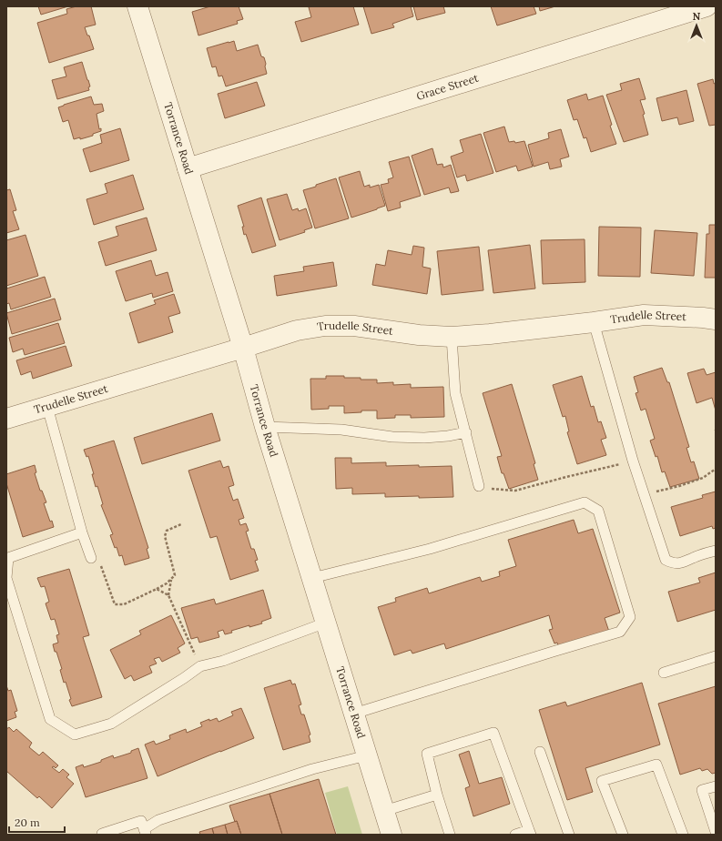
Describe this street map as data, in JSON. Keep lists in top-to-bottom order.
{
  "streets": {
    "street": ["Grace Street", "Torrance Road", "Trudelle Street"]
  },
  "crossings": [
    ["Grace Street", "Torrance Road"],
    ["Torrance Road", "Trudelle Street"]
  ],
  "scale_bar": "20 m",
  "north": "top"
}
